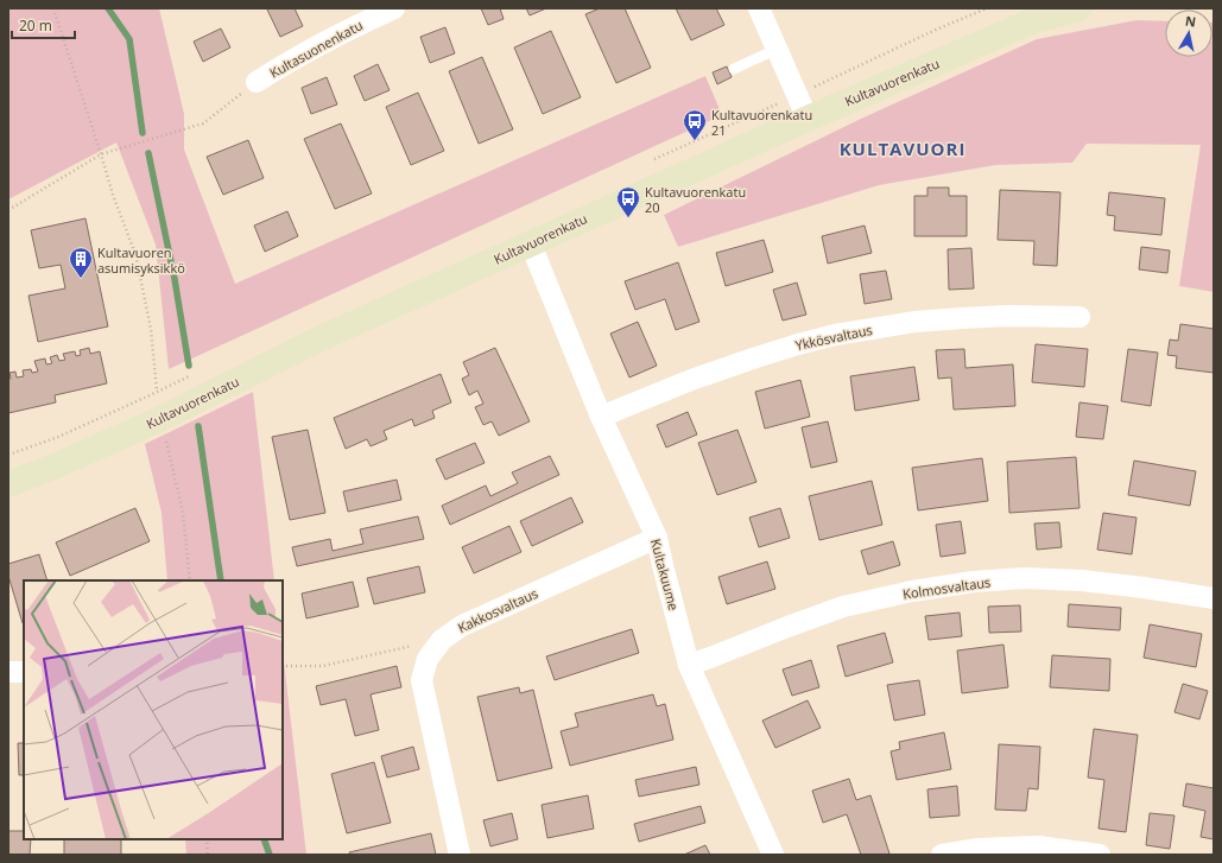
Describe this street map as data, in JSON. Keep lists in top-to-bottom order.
{
  "streets": {
    "street": [
      "Kultasuonenkatu",
      "Kultavuorenkatu",
      "Ykkösvaltaus",
      "Kultakuume",
      "Kolmosvaltaus",
      "Kakkosvaltaus"
    ]
  },
  "crossings": [
    ["Kultavuorenkatu", "Kultakuume"],
    ["Ykkösvaltaus", "Kultakuume"],
    ["Kultakuume", "Kolmosvaltaus"],
    ["Kultakuume", "Kakkosvaltaus"]
  ],
  "districts": ["KULTAVUORI"],
  "places": {
    "bus stop": ["Kultavuorenkatu 21", "Kultavuorenkatu 20"],
    "building": ["Kultavuoren asumisyksikkö"]
  },
  "scale_bar": "20 m",
  "north": "top"
}
